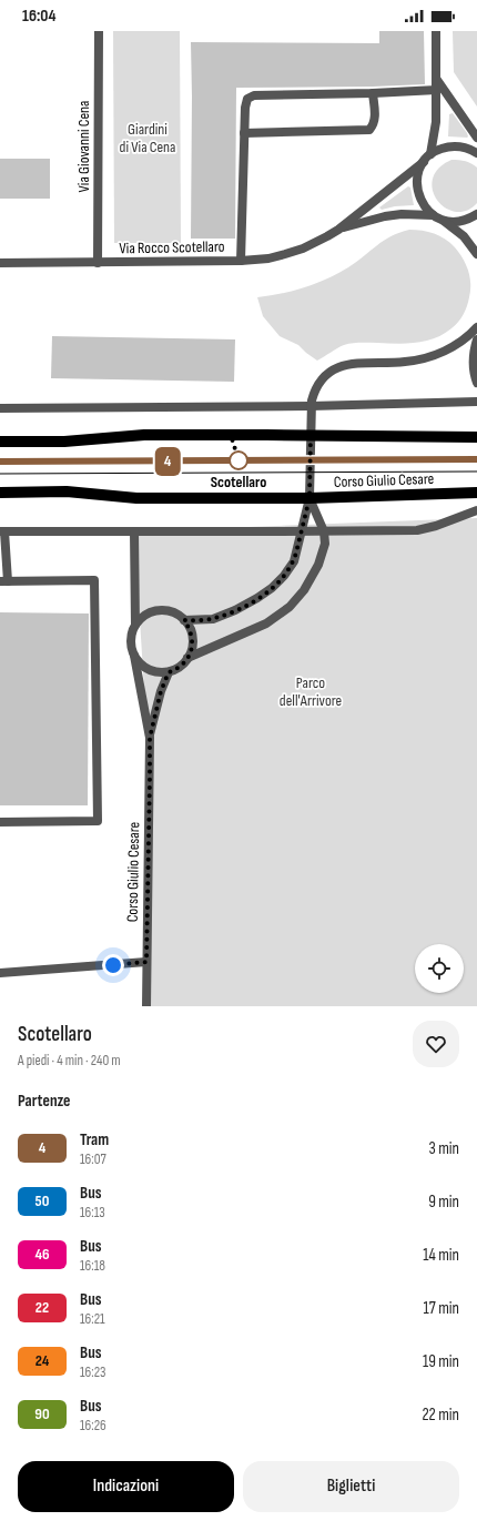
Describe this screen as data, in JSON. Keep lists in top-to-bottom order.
{
  "streets": {
    "main road": ["Corso Giulio Cesare"],
    "street": ["Via Giovanni Cena", "Via Rocco Scotellaro"]
  },
  "crossings": [
    ["Via Giovanni Cena", "Via Rocco Scotellaro"]
  ],
  "parks": ["Giardini di Via Cena", "Parco dell'Arrivore"],
  "places": ["Scotellaro"],
  "lines": ["tram line 4"],
  "page": {
    "status": "16:04",
    "on_map": "4",
    "heading": [
      ["Scotellaro", "A piedi · 4 min · 240 m"],
      "Partenze"
    ],
    "list": [
      {
        "mark": "4",
        "name": "Tram",
        "note": "16:07",
        "value": "3 min"
      },
      {
        "mark": "50",
        "name": "Bus",
        "note": "16:13",
        "value": "9 min"
      },
      {
        "mark": "46",
        "name": "Bus",
        "note": "16:18",
        "value": "14 min"
      },
      {
        "mark": "22",
        "name": "Bus",
        "note": "16:21",
        "value": "17 min"
      },
      {
        "mark": "24",
        "name": "Bus",
        "note": "16:23",
        "value": "19 min"
      },
      {
        "mark": "90",
        "name": "Bus",
        "note": "16:26",
        "value": "22 min"
      }
    ],
    "buttons": ["Indicazioni", "Biglietti"]
  }
}
